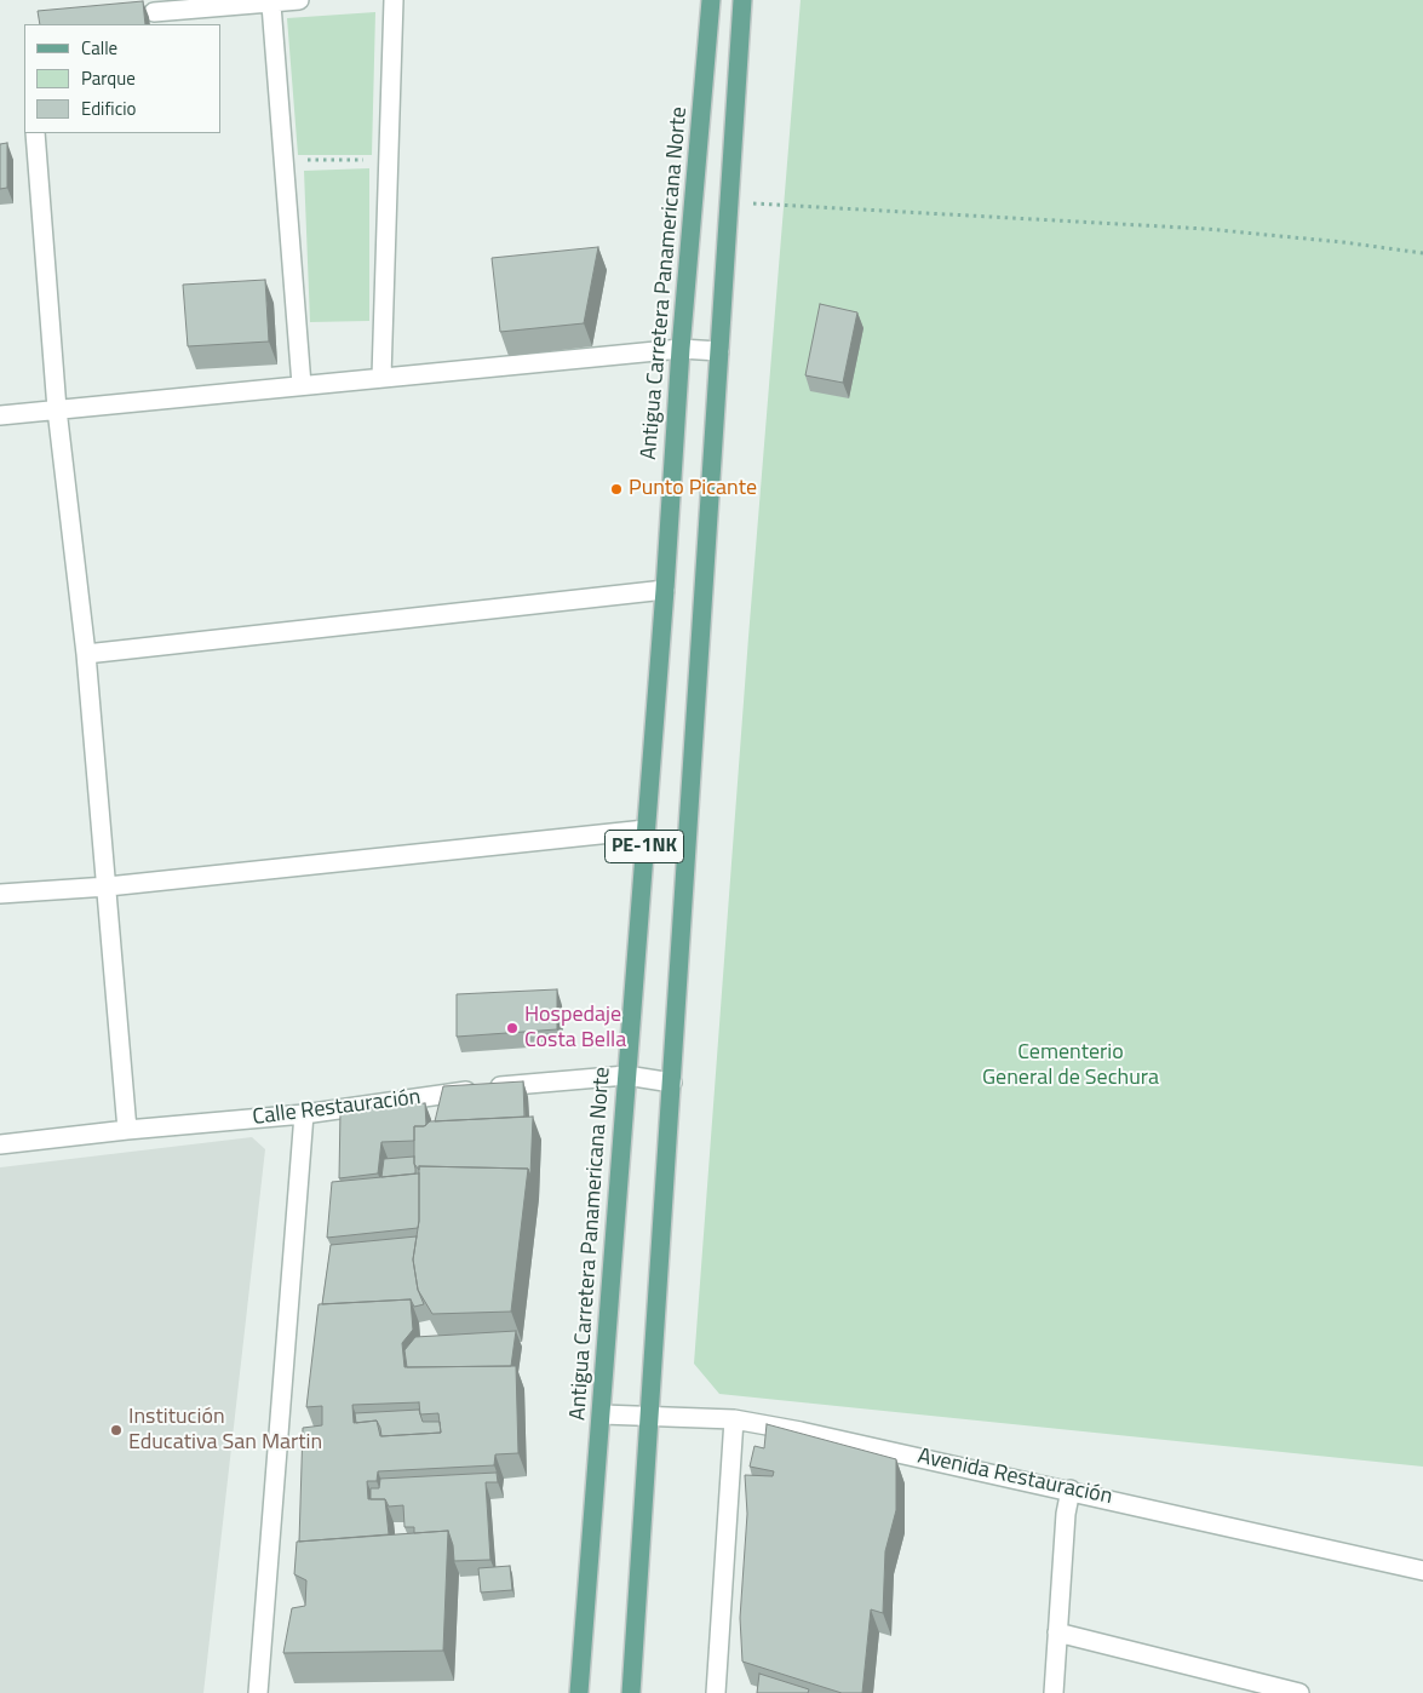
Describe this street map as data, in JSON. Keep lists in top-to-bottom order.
{
  "streets": {
    "main road": ["Antigua Carretera Panamericana Norte", "PE-1NK"],
    "street": ["Calle Restauración", "Avenida Restauración"]
  },
  "crossings": [
    ["Antigua Carretera Panamericana Norte", "Calle Restauración"],
    ["Antigua Carretera Panamericana Norte", "Avenida Restauración"],
    ["PE-1NK", "Calle Restauración"],
    ["PE-1NK", "Avenida Restauración"]
  ],
  "parks": ["Cementerio General de Sechura"],
  "places": ["Punto Picante", "Hospedaje Costa Bella", "Institución Educativa San Martin"],
  "legend": ["Calle", "Parque", "Edificio"]
}
